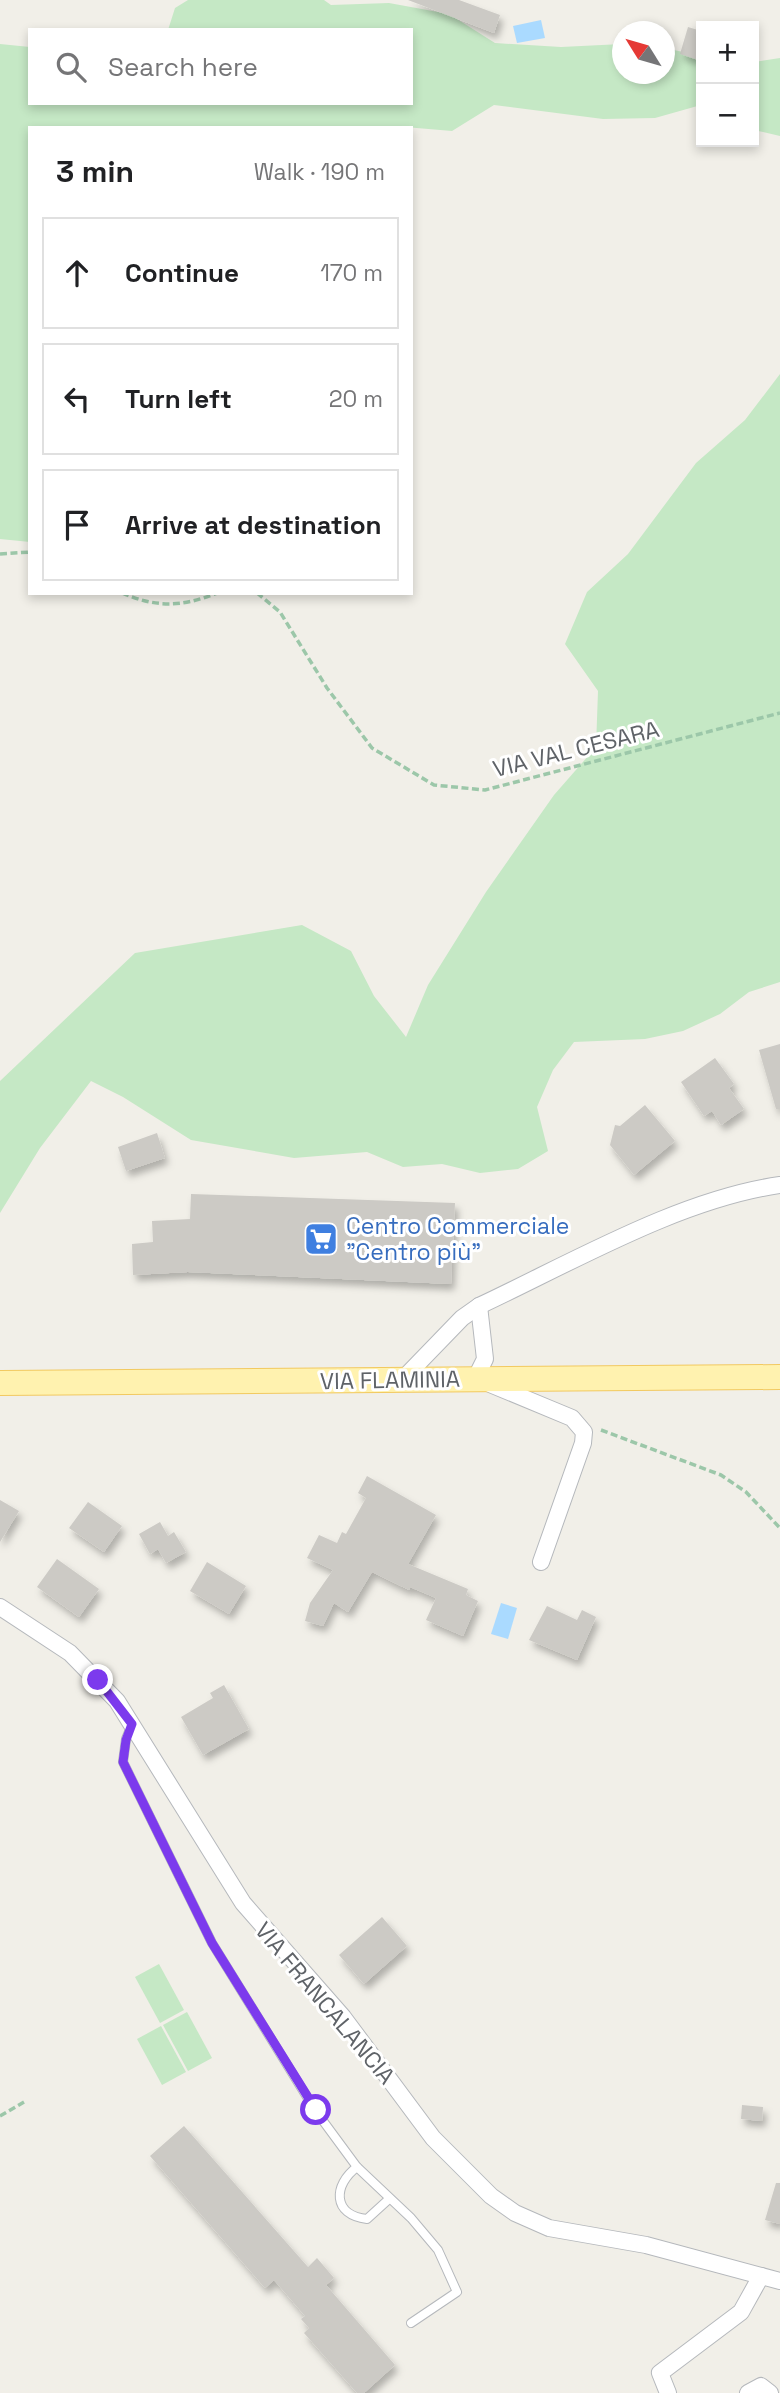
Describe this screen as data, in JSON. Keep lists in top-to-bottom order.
{
  "streets": {
    "main road": ["VIA FLAMINIA"],
    "street": ["VIA FRANCALANCIA"],
    "path": ["VIA VAL CESARA"]
  },
  "places": {
    "supermarket": ["Centro Commerciale \"Centro più\""]
  },
  "north": "top left",
  "page": {
    "map_buttons": ["+", "−"],
    "search": "Search here",
    "heading": ["3 min", "Walk · 190 m"],
    "list": [
      ["Continue", "170 m"],
      ["Turn left", "20 m"],
      "Arrive at destination"
    ]
  }
}
